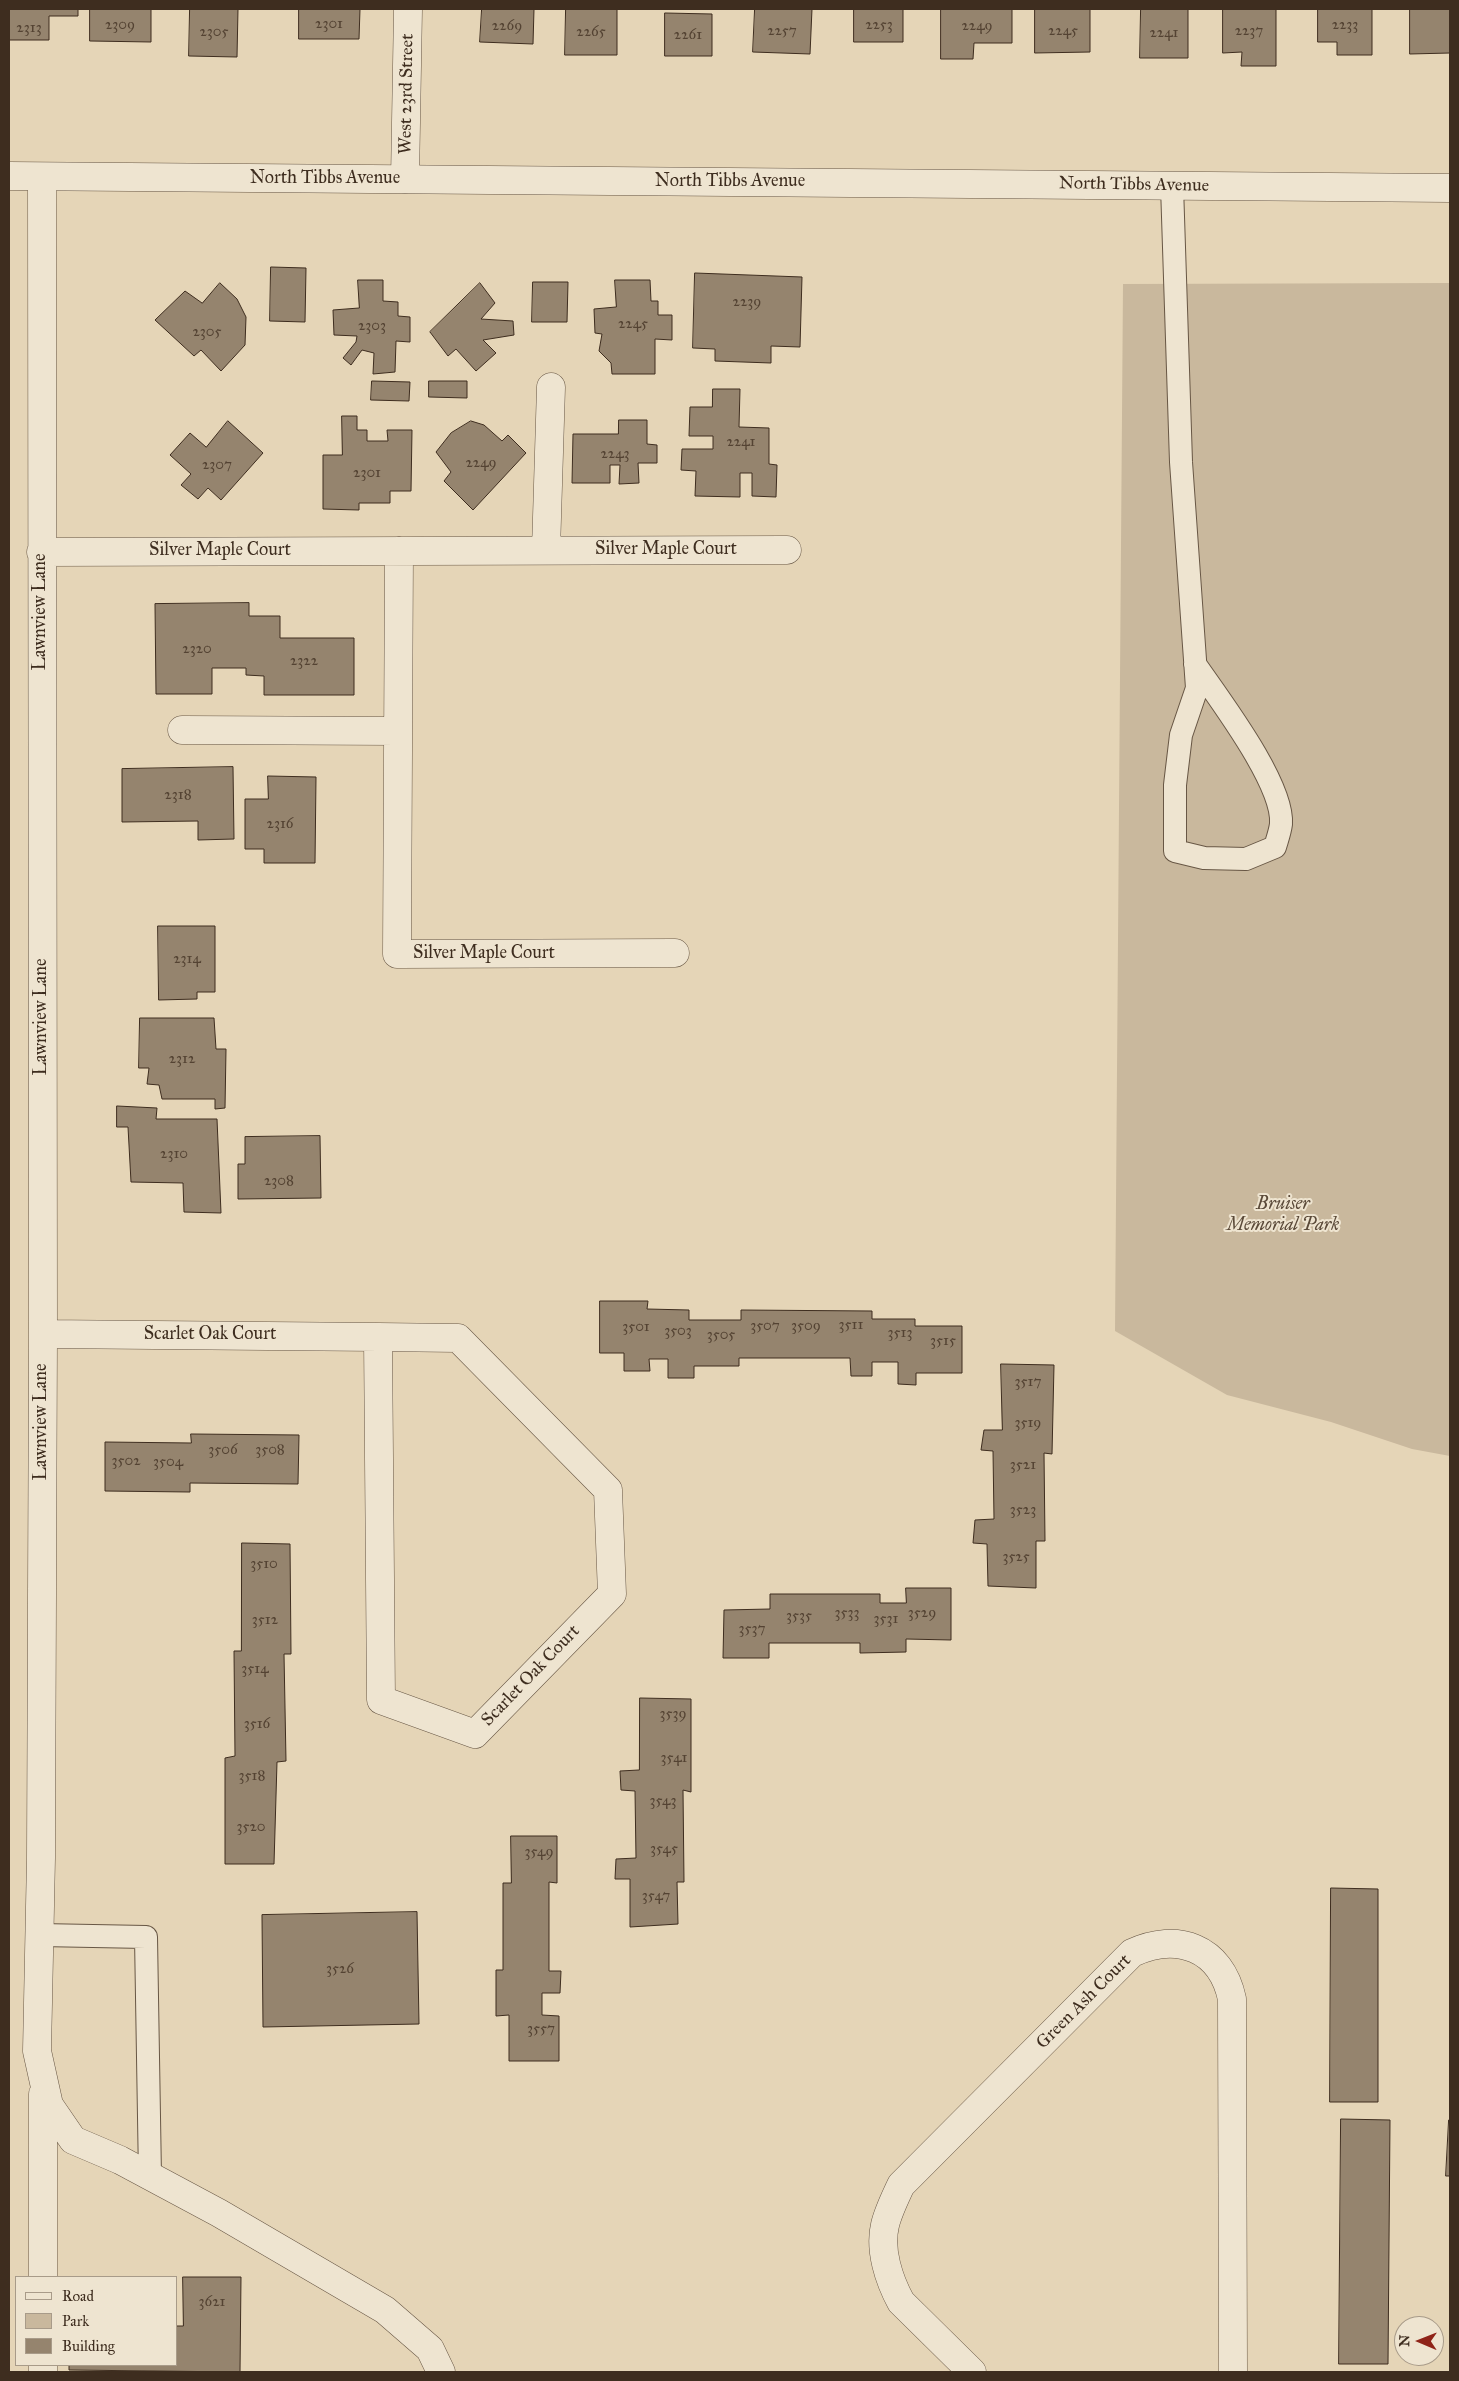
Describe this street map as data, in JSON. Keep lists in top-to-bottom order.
{
  "streets": {
    "street": [
      "West 23rd Street",
      "North Tibbs Avenue",
      "Silver Maple Court",
      "Lawnview Lane",
      "Scarlet Oak Court",
      "Green Ash Court"
    ]
  },
  "crossings": [
    ["West 23rd Street", "North Tibbs Avenue"],
    ["North Tibbs Avenue", "Lawnview Lane"],
    ["Silver Maple Court", "Lawnview Lane"],
    ["Lawnview Lane", "Scarlet Oak Court"]
  ],
  "parks": ["Bruiser Memorial Park"],
  "house_numbers": [
    "2301",
    "2309",
    "2253",
    "2233",
    "2269",
    "2249",
    "2313",
    "2257",
    "2245",
    "2237",
    "2305",
    "2265",
    "2241",
    "2261",
    "2239",
    "2245",
    "2303",
    "2305",
    "2241",
    "2243",
    "2249",
    "2307",
    "2301",
    "2320",
    "2322",
    "2318",
    "2316",
    "2314",
    "2312",
    "2310",
    "2308",
    "3511",
    "3507",
    "3509",
    "3501",
    "3503",
    "3513",
    "3505",
    "3515",
    "3517",
    "3519",
    "3506",
    "3508",
    "3502",
    "3504",
    "3521",
    "3523",
    "3525",
    "3510",
    "3533",
    "3529",
    "3535",
    "3531",
    "3512",
    "3537",
    "3514",
    "3539",
    "3516",
    "3541",
    "3518",
    "3543",
    "3520",
    "3545",
    "3549",
    "3547",
    "3526",
    "3557",
    "3621"
  ],
  "legend": ["Road", "Park", "Building"],
  "north": "left"
}
